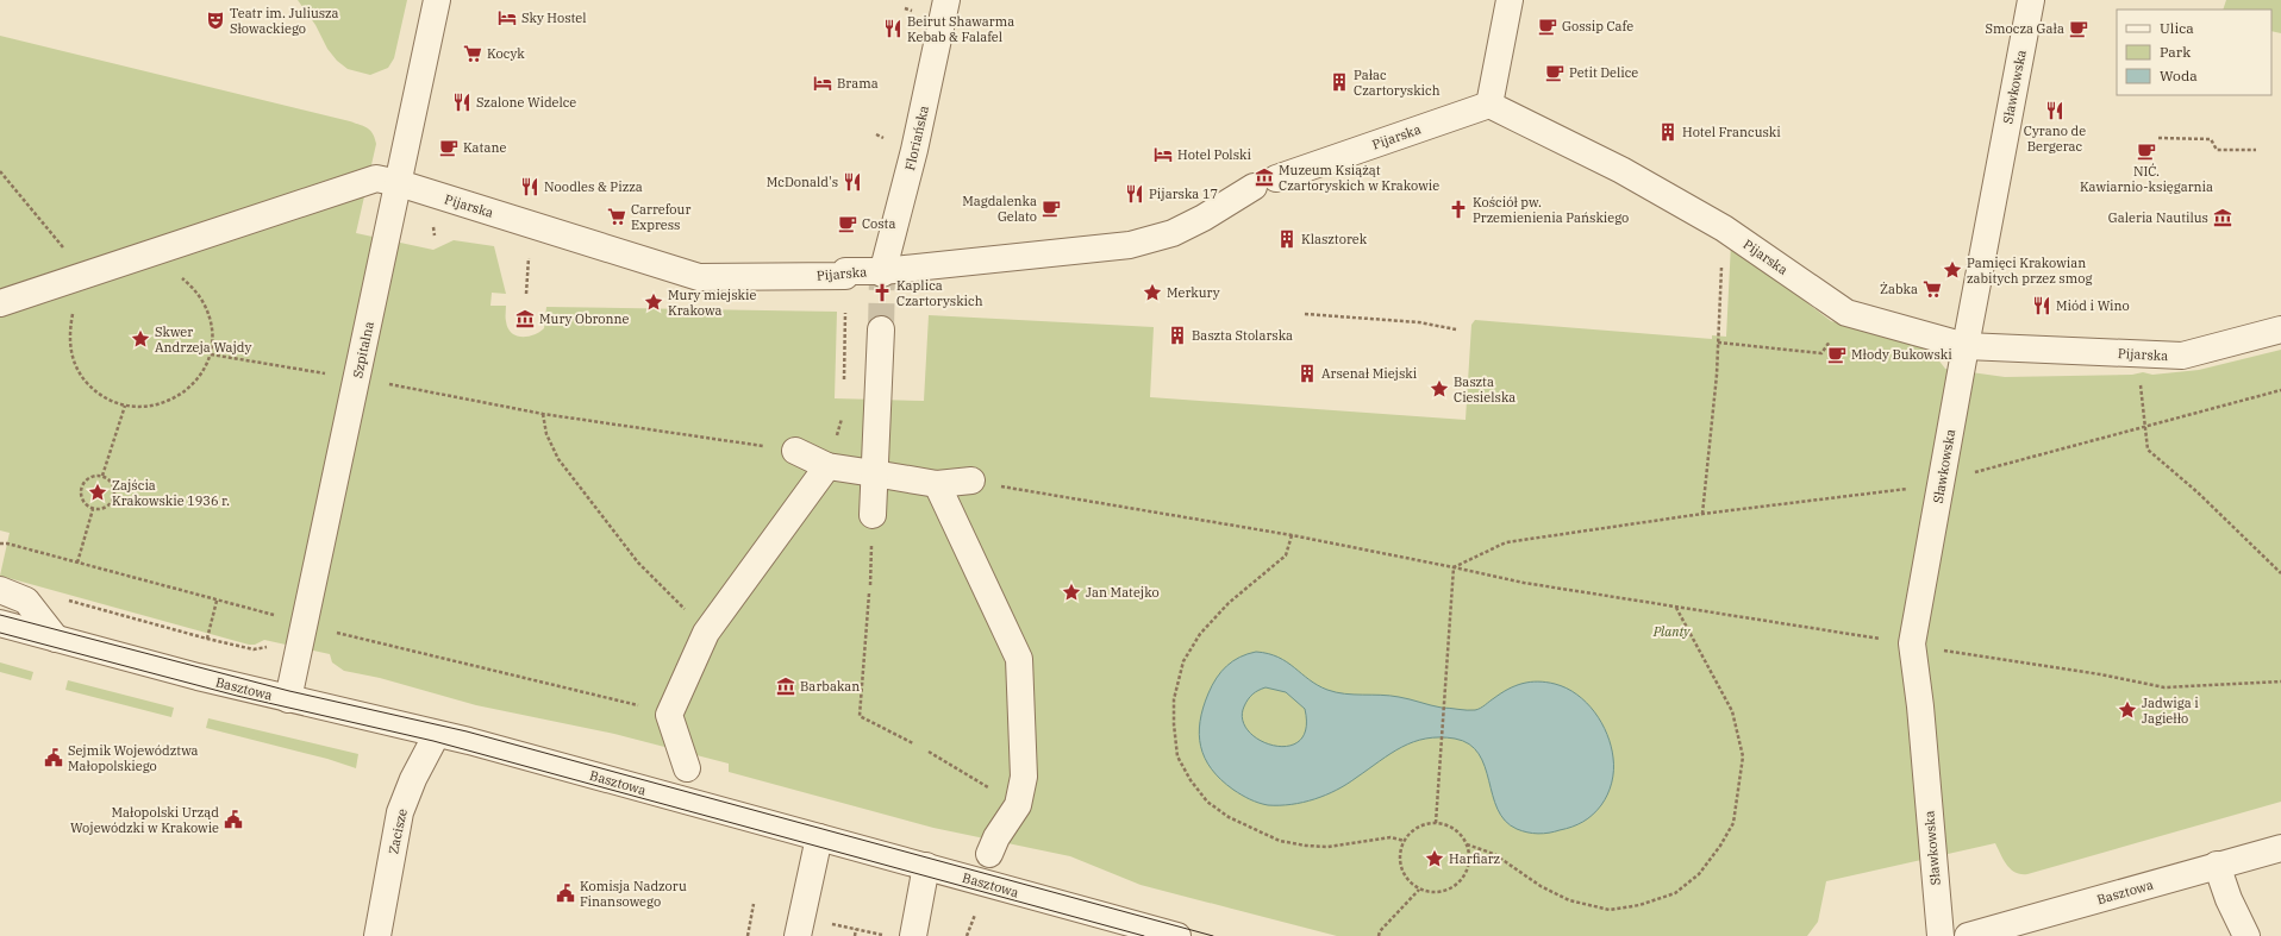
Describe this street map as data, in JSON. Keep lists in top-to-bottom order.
{
  "streets": {
    "street": [
      "Sławkowska",
      "Pijarska",
      "Floriańska",
      "Szpitalna",
      "Basztowa",
      "Zacisze"
    ]
  },
  "crossings": [
    ["Sławkowska", "Pijarska"],
    ["Pijarska", "Floriańska"],
    ["Pijarska", "Szpitalna"],
    ["Szpitalna", "Basztowa"],
    ["Basztowa", "Zacisze"]
  ],
  "parks": ["Planty"],
  "places": {
    "hotel": ["Sky Hostel", "Brama", "Hotel Polski"],
    "theatre": ["Teatr im. Juliusza Słowackiego"],
    "cafe": [
      "Gossip Cafe",
      "Smocza Gała",
      "Petit Delice",
      "Katane",
      "NIĆ. Kawiarnio-księgarnia",
      "Magdalenka Gelato",
      "Costa",
      "Młody Bukowski"
    ],
    "restaurant": [
      "Beirut Shawarma Kebab & Falafel",
      "Szalone Widelce",
      "Cyrano de Bergerac",
      "McDonald's",
      "Noodles & Pizza",
      "Pijarska 17",
      "Miód i Wino"
    ],
    "supermarket": ["Kocyk", "Carrefour Express", "Żabka"],
    "building": [
      "Pałac Czartoryskich",
      "Hotel Francuski",
      "Klasztorek",
      "Baszta Stolarska",
      "Arsenał Miejski"
    ],
    "museum": [
      "Muzeum Książąt Czartoryskich w Krakowie",
      "Galeria Nautilus",
      "Mury Obronne",
      "Barbakan"
    ],
    "church": ["Kościół pw. Przemienienia Pańskiego", "Kaplica Czartoryskich"],
    "place": [
      "Pamięci Krakowian zabitych przez smog",
      "Merkury",
      "Mury miejskie Krakowa",
      "Skwer Andrzeja Wajdy",
      "Baszta Ciesielska",
      "Zajścia Krakowskie 1936 r.",
      "Jan Matejko",
      "Jadwiga i Jagiełło",
      "Harfiarz"
    ],
    "public building": ["Sejmik Województwa Małopolskiego", "Małopolski Urząd Wojewódzki w Krakowie", "Komisja Nadzoru Finansowego"]
  },
  "legend": ["Ulica", "Park", "Woda"]
}
